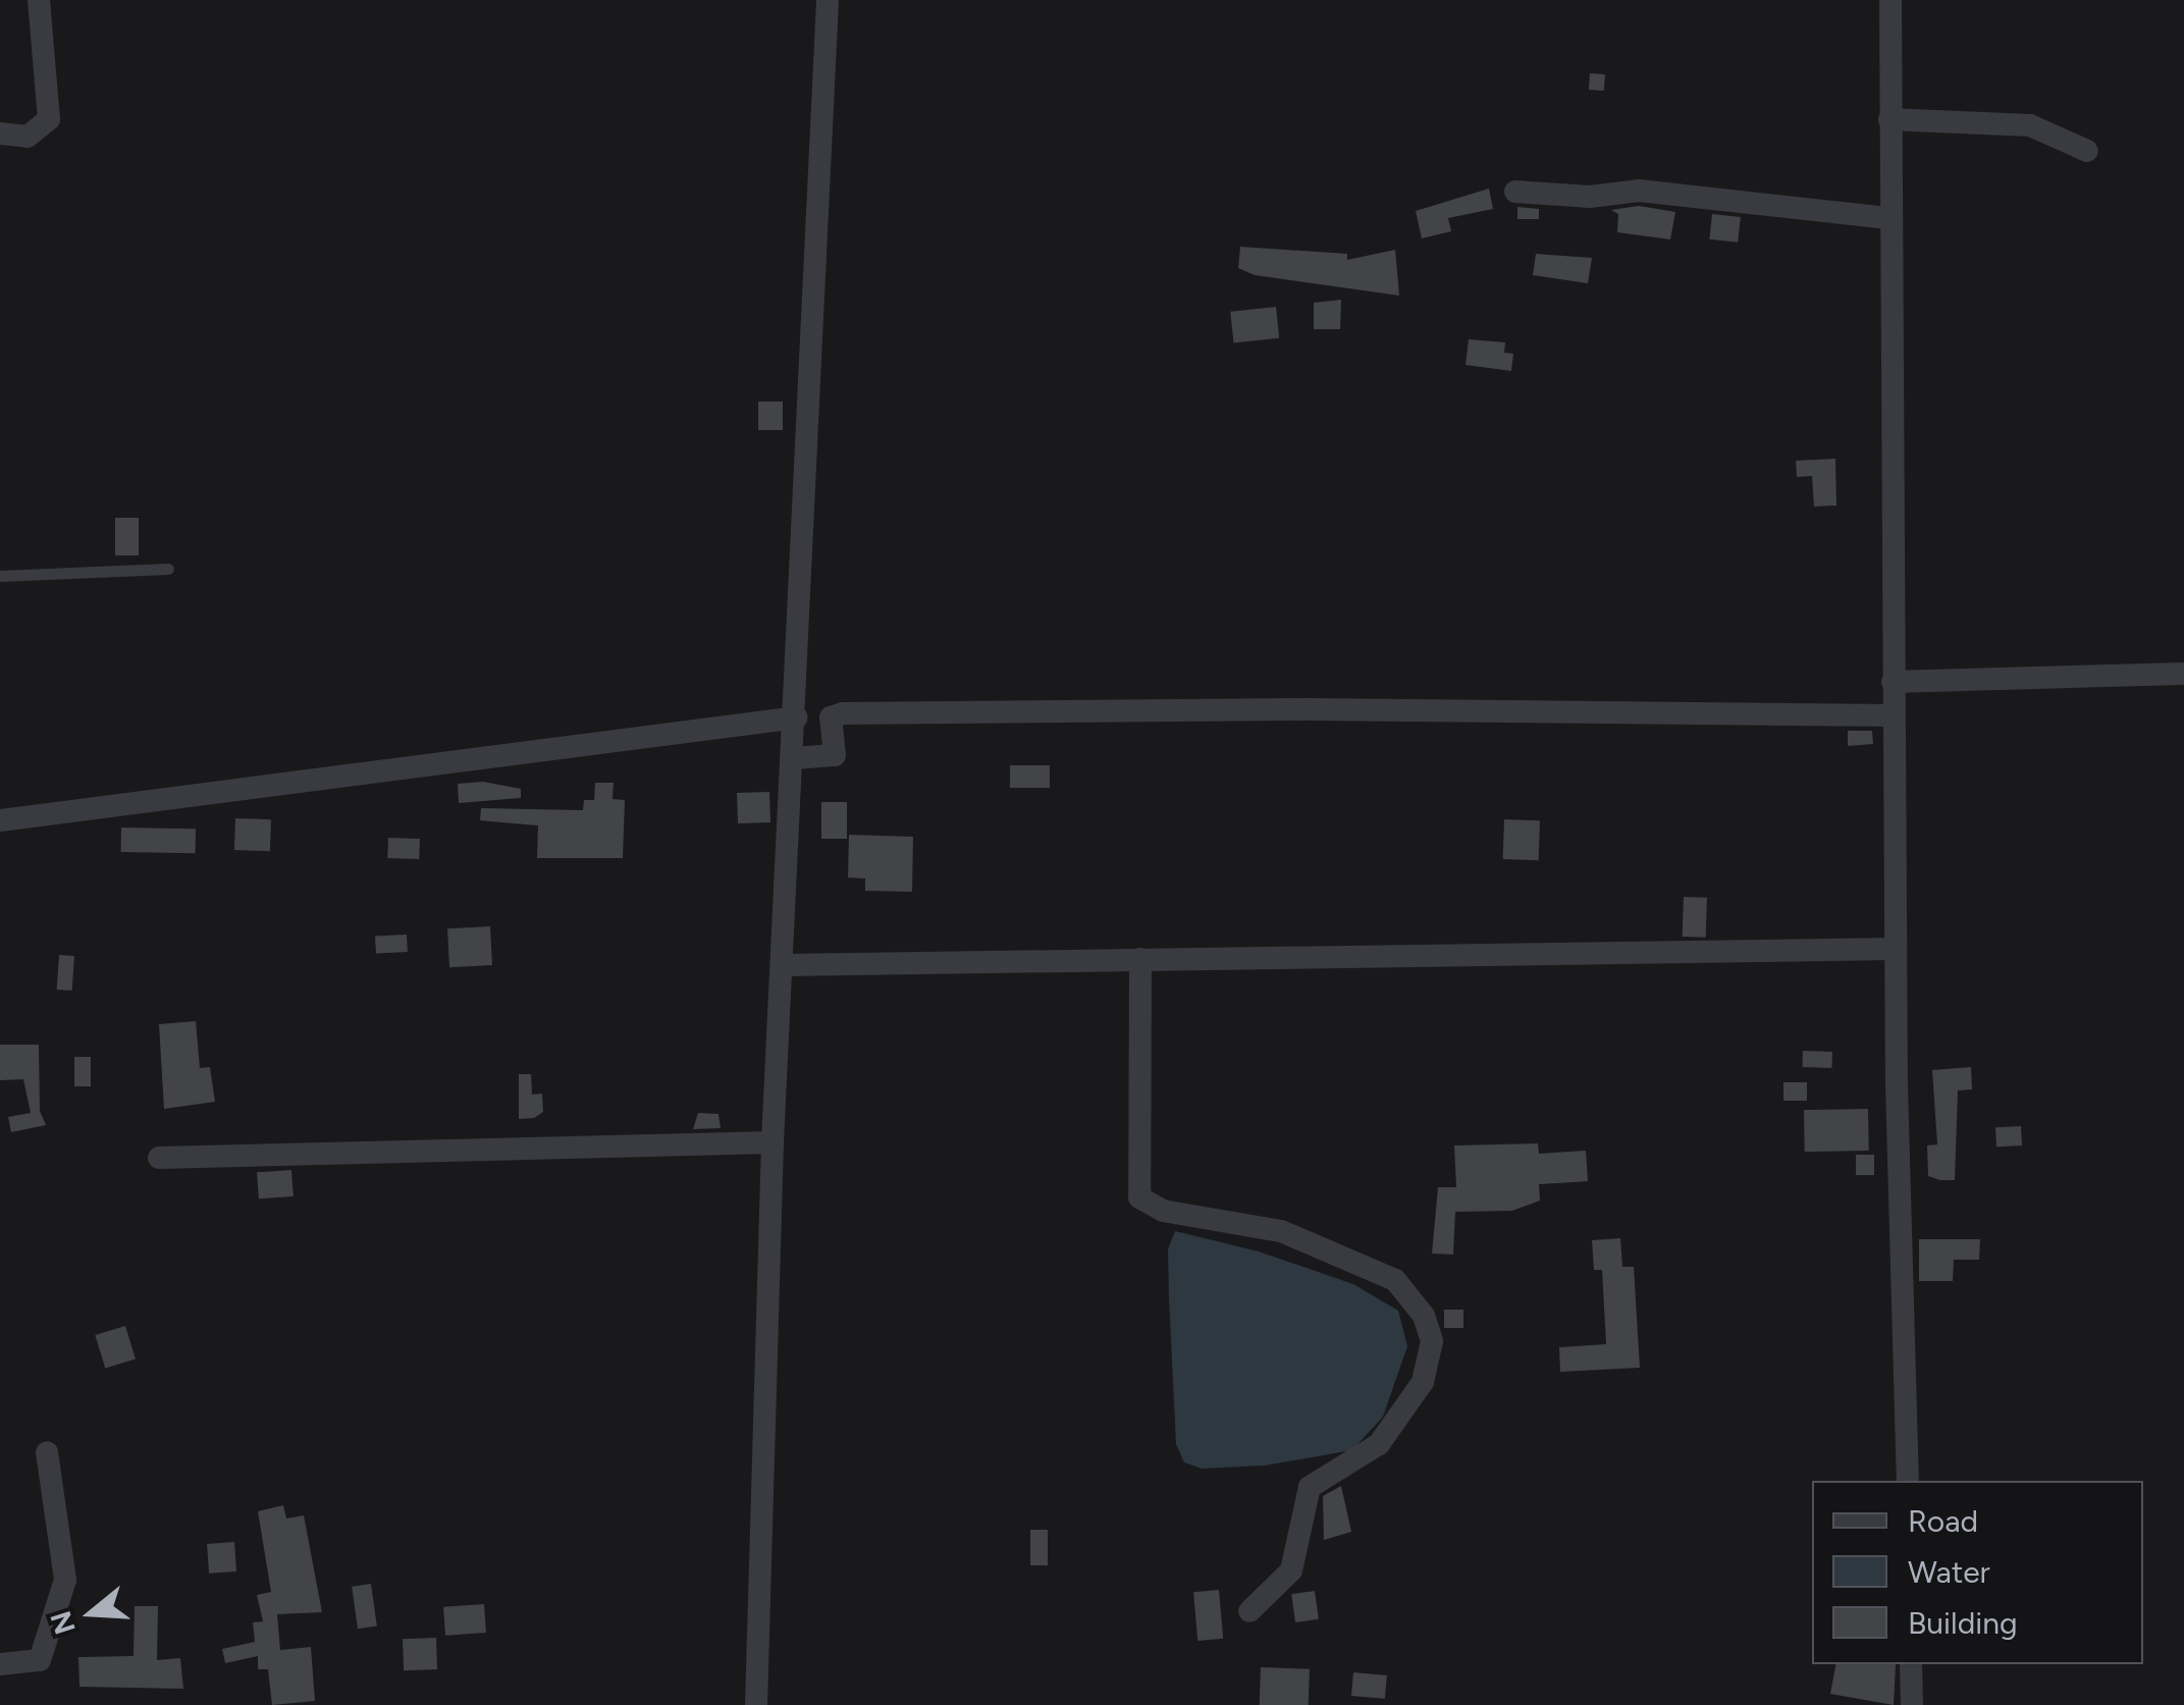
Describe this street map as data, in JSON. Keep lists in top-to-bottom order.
{
  "legend": ["Road", "Water", "Building"],
  "north": "left"
}
